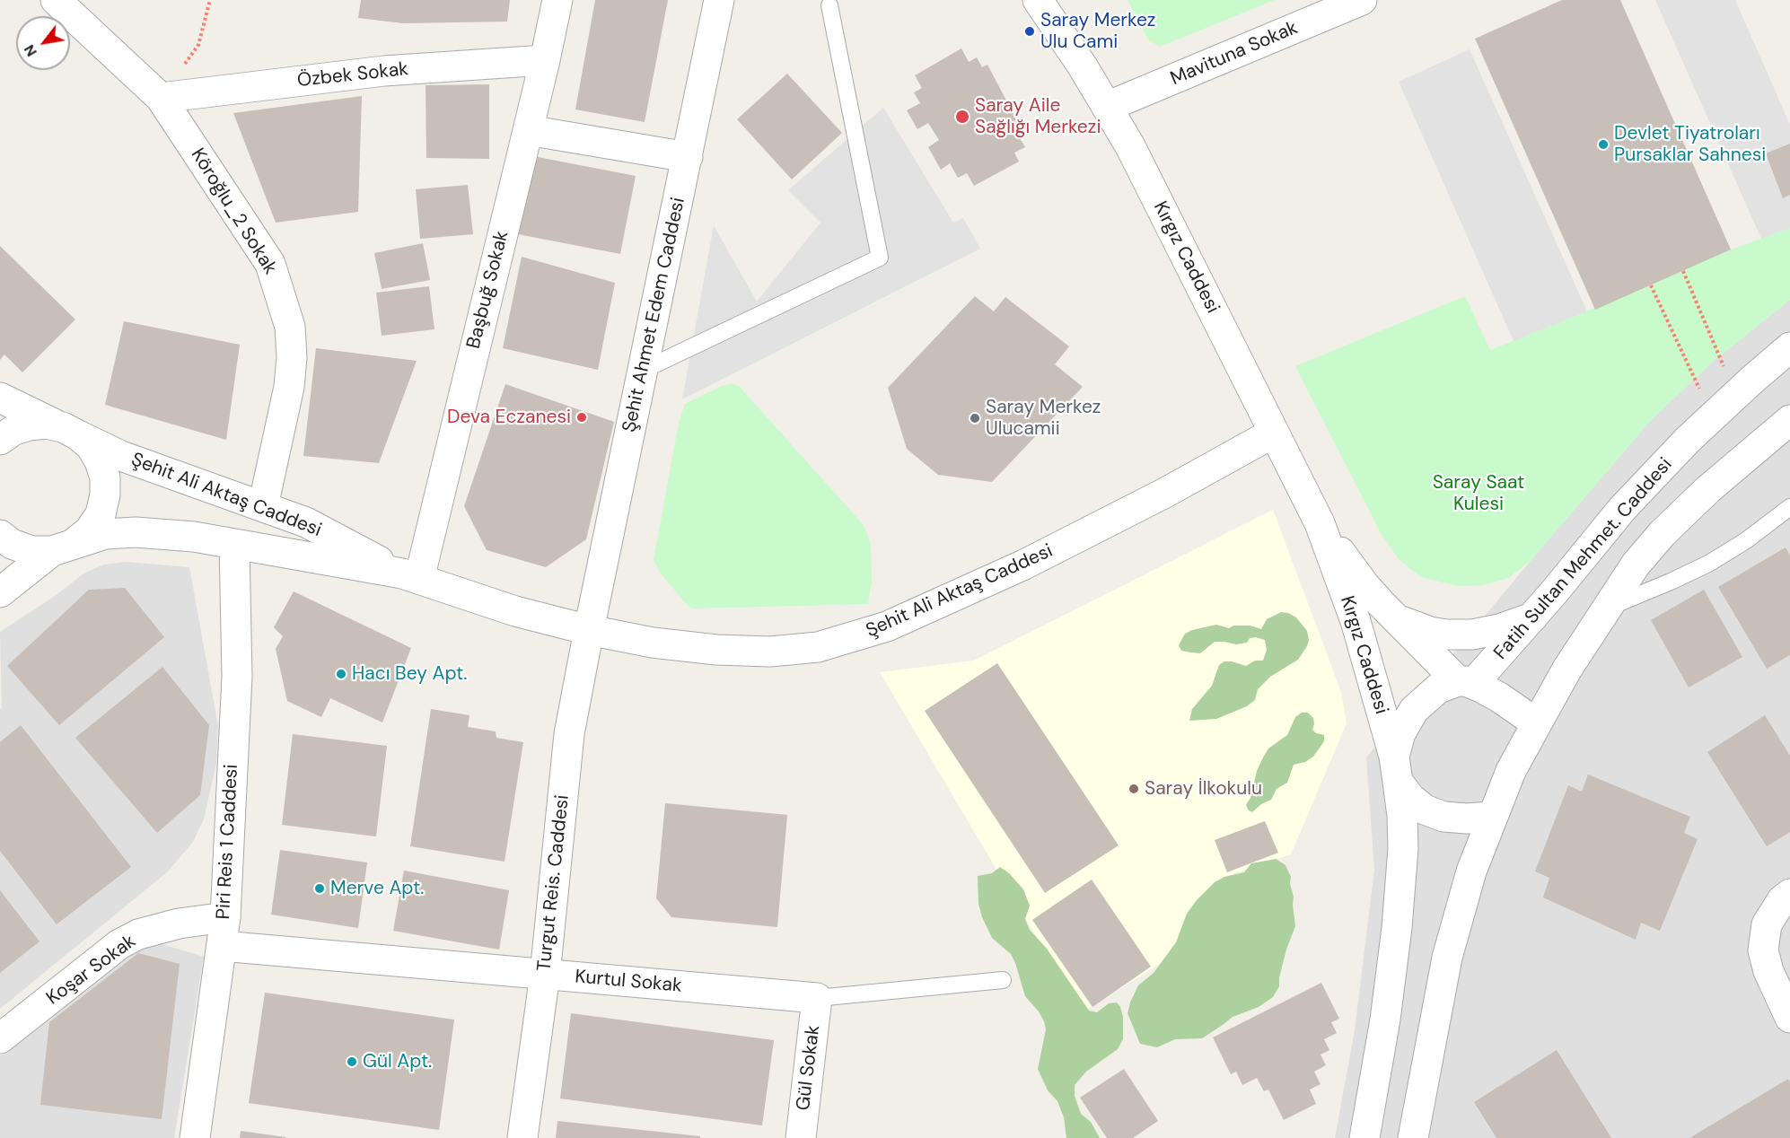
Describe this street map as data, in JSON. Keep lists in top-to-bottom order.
{
  "streets": {
    "street": [
      "Mavituna Sokak",
      "Özbek Sokak",
      "Köroğlu_2 Sokak",
      "Kırgız Caddesi",
      "Başbuğ Sokak",
      "Şehit Ahmet Edem Caddesi",
      "Şehit Ali Aktaş Caddesi",
      "Fatih Sultan Mehmet. Caddesi",
      "Piri Reis 1 Caddesi",
      "Turgut Reis. Caddesi",
      "Koşar Sokak",
      "Kurtul Sokak",
      "Gül Sokak"
    ]
  },
  "crossings": [
    ["Mavituna Sokak", "Kırgız Caddesi"],
    ["Özbek Sokak", "Köroğlu_2 Sokak"],
    ["Özbek Sokak", "Başbuğ Sokak"],
    ["Köroğlu_2 Sokak", "Şehit Ali Aktaş Caddesi"],
    ["Kırgız Caddesi", "Şehit Ali Aktaş Caddesi"],
    ["Kırgız Caddesi", "Fatih Sultan Mehmet. Caddesi"],
    ["Başbuğ Sokak", "Şehit Ali Aktaş Caddesi"],
    ["Şehit Ahmet Edem Caddesi", "Şehit Ali Aktaş Caddesi"],
    ["Şehit Ahmet Edem Caddesi", "Turgut Reis. Caddesi"],
    ["Şehit Ali Aktaş Caddesi", "Piri Reis 1 Caddesi"],
    ["Şehit Ali Aktaş Caddesi", "Turgut Reis. Caddesi"],
    ["Piri Reis 1 Caddesi", "Koşar Sokak"],
    ["Piri Reis 1 Caddesi", "Kurtul Sokak"],
    ["Turgut Reis. Caddesi", "Kurtul Sokak"],
    ["Kurtul Sokak", "Gül Sokak"]
  ],
  "parks": ["Saray Saat Kulesi"],
  "places": [
    "Saray Merkez Ulu Cami",
    "Saray Aile Sağlığı Merkezi",
    "Devlet Tiyatroları Pursaklar Sahnesi",
    "Deva Eczanesi",
    "Saray Merkez Ulucamii",
    "Hacı Bey Apt.",
    "Saray İlkokulu",
    "Merve Apt.",
    "Gül Apt."
  ],
  "north": "bottom left"
}
